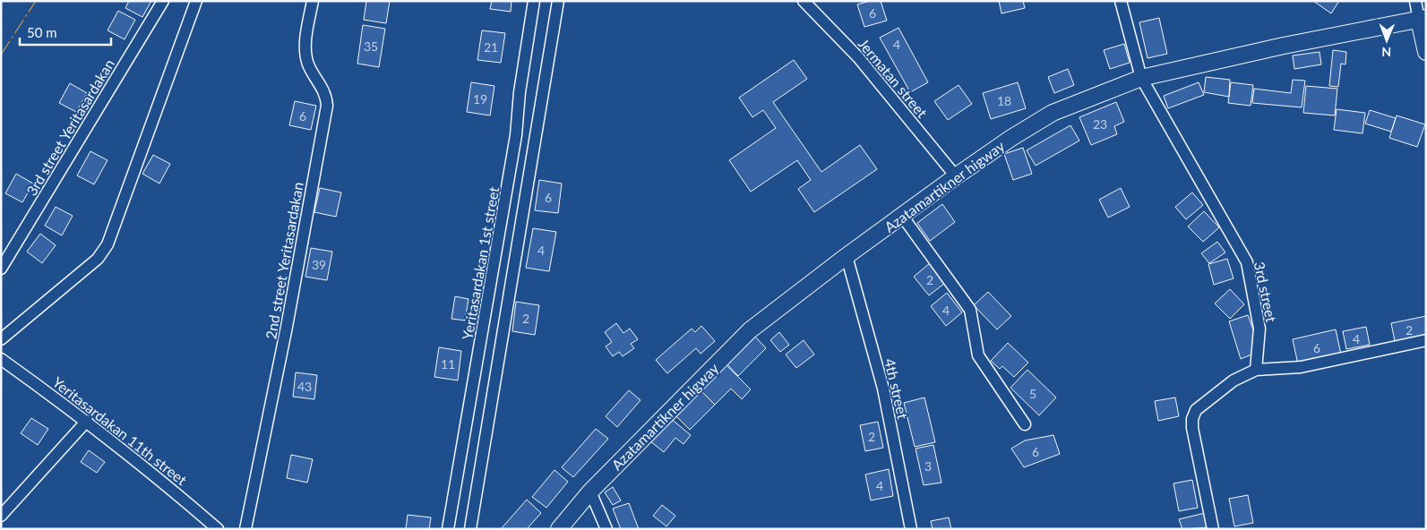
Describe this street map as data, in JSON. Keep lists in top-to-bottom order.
{
  "streets": {
    "main road": ["Azatamartikner higway"],
    "street": [
      "Jermatan street",
      "3rd street Yeritasardakan",
      "2nd street Yeritasardakan",
      "Yeritasardakan 1st street",
      "3rd street",
      "4th street",
      "Yeritasardakan 11th street"
    ]
  },
  "crossings": [
    ["Jermatan street", "Azatamartikner higway"],
    ["Azatamartikner higway", "3rd street"],
    ["Azatamartikner higway", "4th street"]
  ],
  "house_numbers": [
    "6",
    "4",
    "35",
    "21",
    "19",
    "18",
    "6",
    "23",
    "6",
    "4",
    "39",
    "2",
    "4",
    "2",
    "2",
    "4",
    "6",
    "11",
    "43",
    "5",
    "2",
    "6",
    "3",
    "4"
  ],
  "scale_bar": "50 m",
  "north": "bottom"
}
